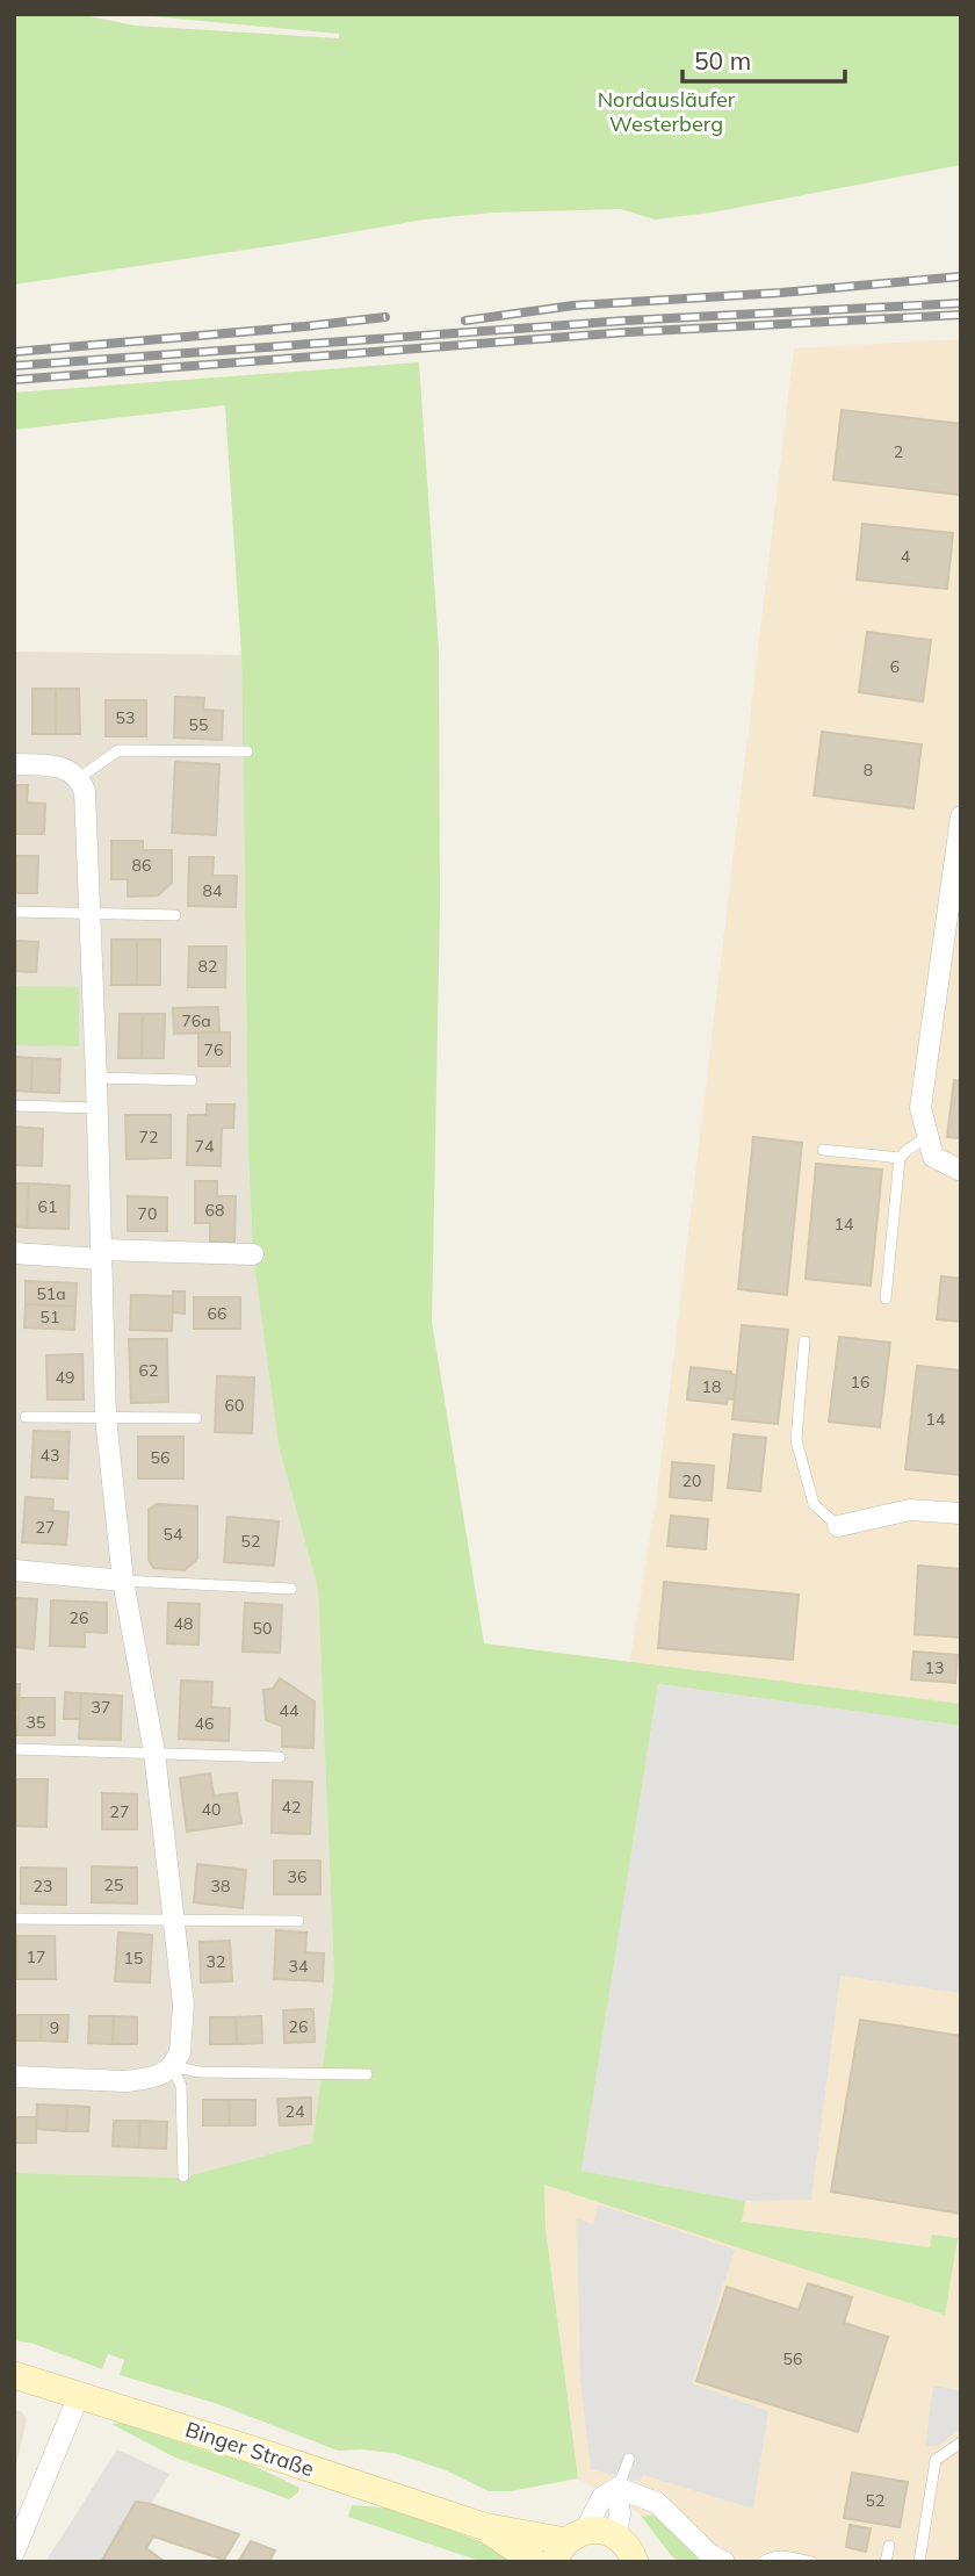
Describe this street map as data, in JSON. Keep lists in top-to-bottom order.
{
  "streets": {
    "main road": ["Binger Straße"]
  },
  "parks": ["Nordausläufer Westerberg"],
  "house_numbers": [
    "2",
    "4",
    "6",
    "53",
    "55",
    "8",
    "86",
    "84",
    "82",
    "76a",
    "76",
    "72",
    "74",
    "61",
    "68",
    "70",
    "14",
    "51a",
    "66",
    "51",
    "62",
    "49",
    "16",
    "18",
    "60",
    "14",
    "43",
    "56",
    "20",
    "27",
    "54",
    "52",
    "26",
    "48",
    "50",
    "13",
    "37",
    "44",
    "35",
    "46",
    "42",
    "40",
    "27",
    "36",
    "25",
    "23",
    "38",
    "17",
    "15",
    "32",
    "34",
    "26",
    "9",
    "24",
    "56",
    "52"
  ],
  "scale_bar": "50 m"
}
